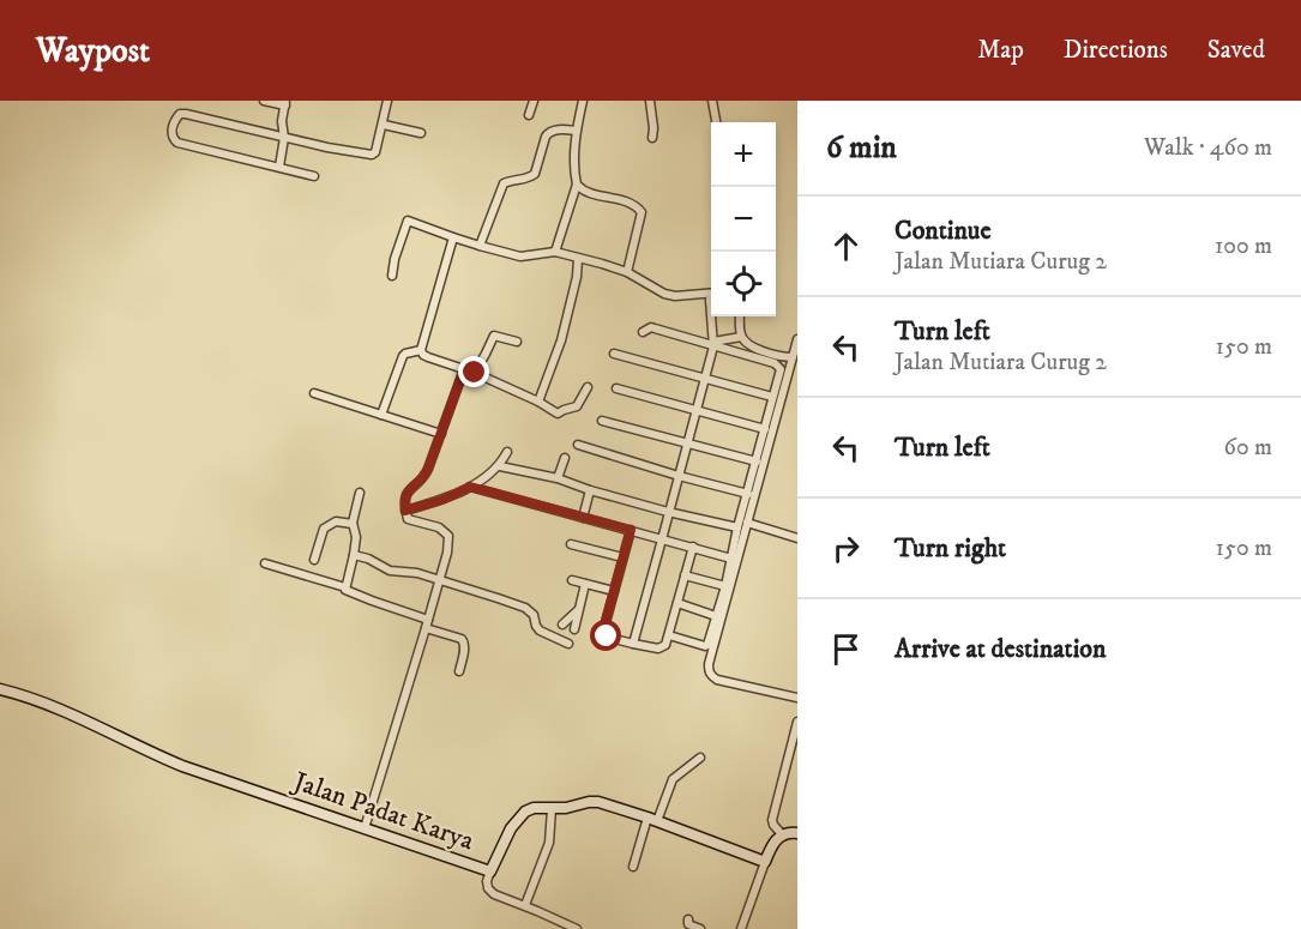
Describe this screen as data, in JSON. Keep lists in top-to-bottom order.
{
  "streets": {
    "street": ["Jalan Padat Karya"]
  },
  "page": {
    "header": "Waypost",
    "nav": ["Map", "Directions", "Saved"],
    "heading": ["6 min", "Walk · 460 m"],
    "map_buttons": ["+", "−"],
    "list": [
      ["Continue", "Jalan Mutiara Curug 2", "100 m"],
      ["Turn left", "Jalan Mutiara Curug 2", "150 m"],
      ["Turn left", "60 m"],
      ["Turn right", "150 m"],
      "Arrive at destination"
    ]
  }
}
